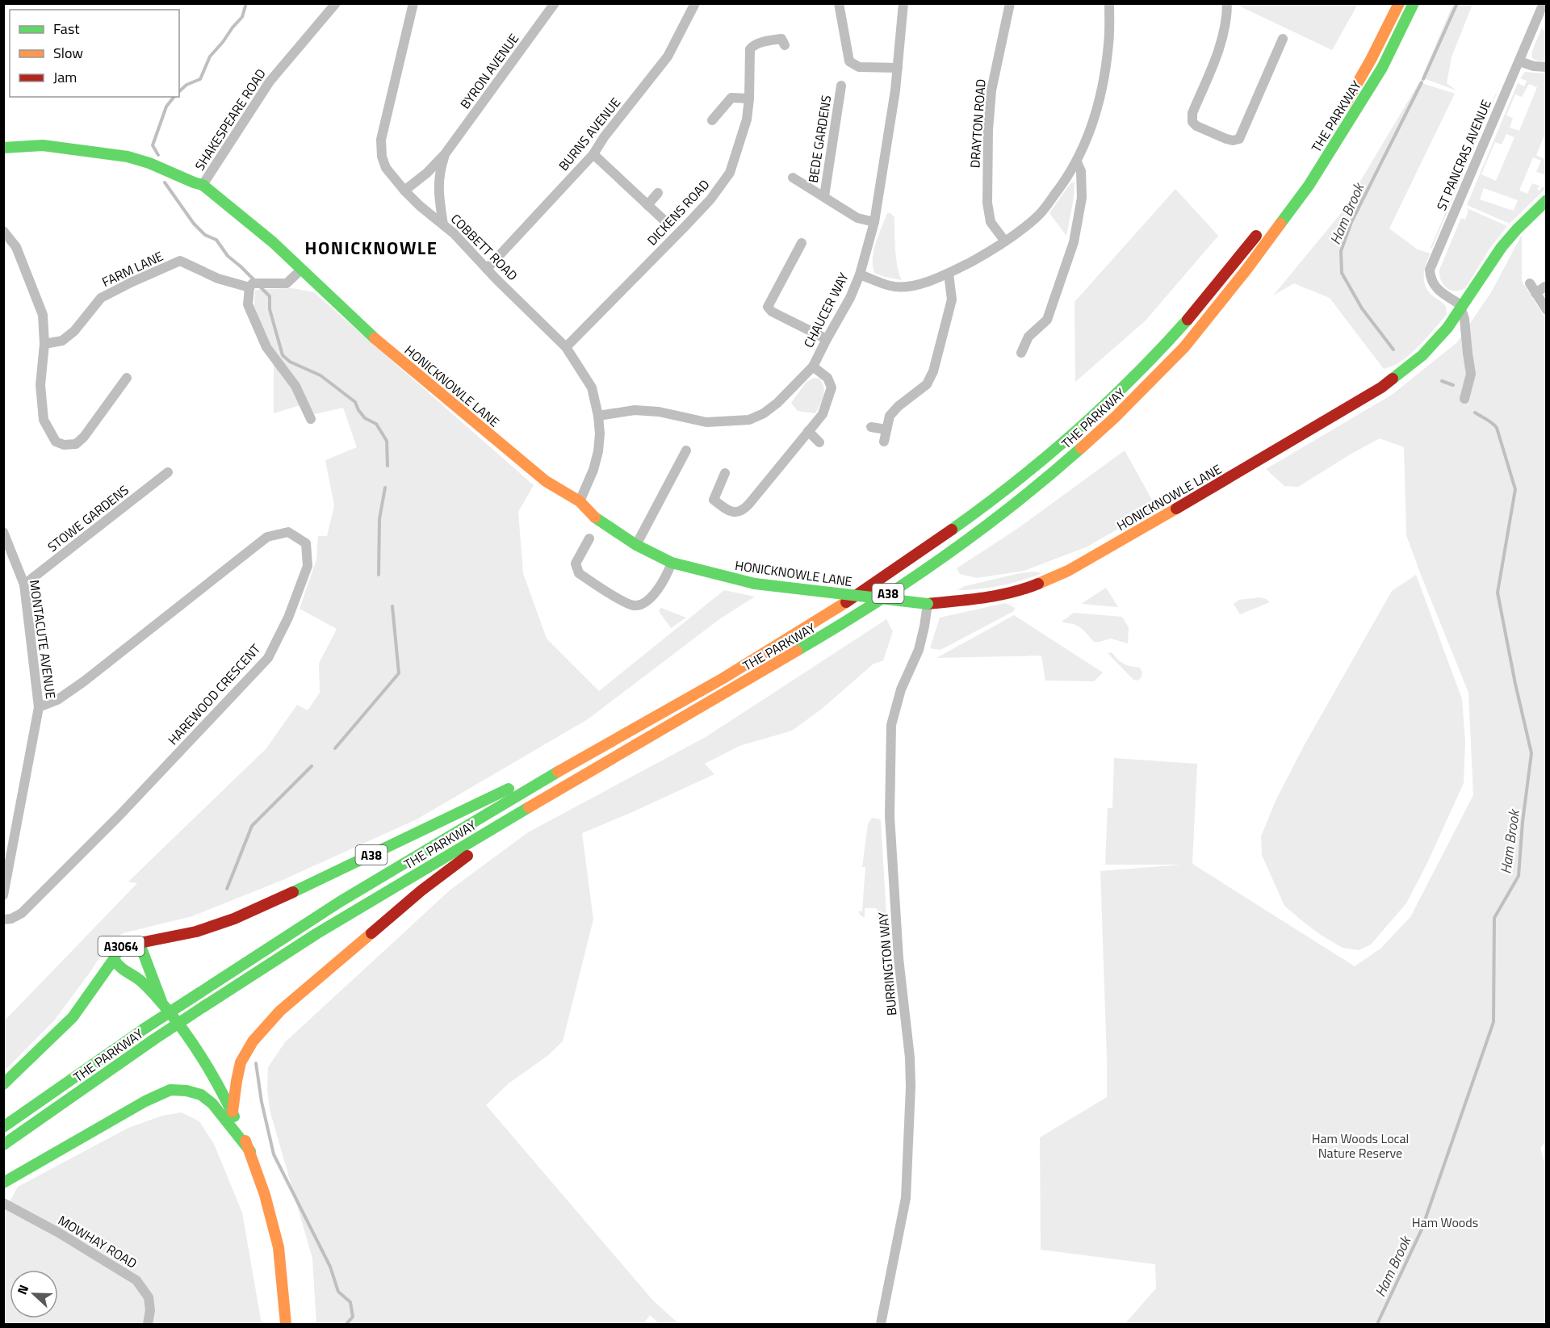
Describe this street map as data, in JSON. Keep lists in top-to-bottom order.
{
  "streets": {
    "main road": [
      "THE PARKWAY",
      "HONICKNOWLE LANE",
      "A38",
      "A3064"
    ],
    "street": [
      "BYRON AVENUE",
      "SHAKESPEARE ROAD",
      "DRAYTON ROAD",
      "BURNS AVENUE",
      "BEDE GARDENS",
      "ST PANCRAS AVENUE",
      "DICKENS ROAD",
      "COBBETT ROAD",
      "FARM LANE",
      "CHAUCER WAY",
      "STOWE GARDENS",
      "MONTACUTE AVENUE",
      "HAREWOOD CRESCENT",
      "BURRINGTON WAY",
      "MOWHAY ROAD"
    ]
  },
  "crossings": [
    ["BYRON AVENUE", "COBBETT ROAD"],
    ["THE PARKWAY", "A38"],
    ["SHAKESPEARE ROAD", "HONICKNOWLE LANE"],
    ["BURNS AVENUE", "COBBETT ROAD"],
    ["BEDE GARDENS", "CHAUCER WAY"],
    ["ST PANCRAS AVENUE", "HONICKNOWLE LANE"],
    ["DICKENS ROAD", "COBBETT ROAD"],
    ["COBBETT ROAD", "CHAUCER WAY"],
    ["COBBETT ROAD", "HONICKNOWLE LANE"],
    ["FARM LANE", "HONICKNOWLE LANE"],
    ["HONICKNOWLE LANE", "BURRINGTON WAY"],
    ["STOWE GARDENS", "MONTACUTE AVENUE"],
    ["A38", "A3064"],
    ["MONTACUTE AVENUE", "HAREWOOD CRESCENT"]
  ],
  "districts": ["HONICKNOWLE"],
  "water": ["Ham Brook"],
  "parks": ["Ham Woods Local Nature Reserve", "Ham Woods"],
  "legend": ["Fast", "Slow", "Jam"],
  "north": "left"
}
